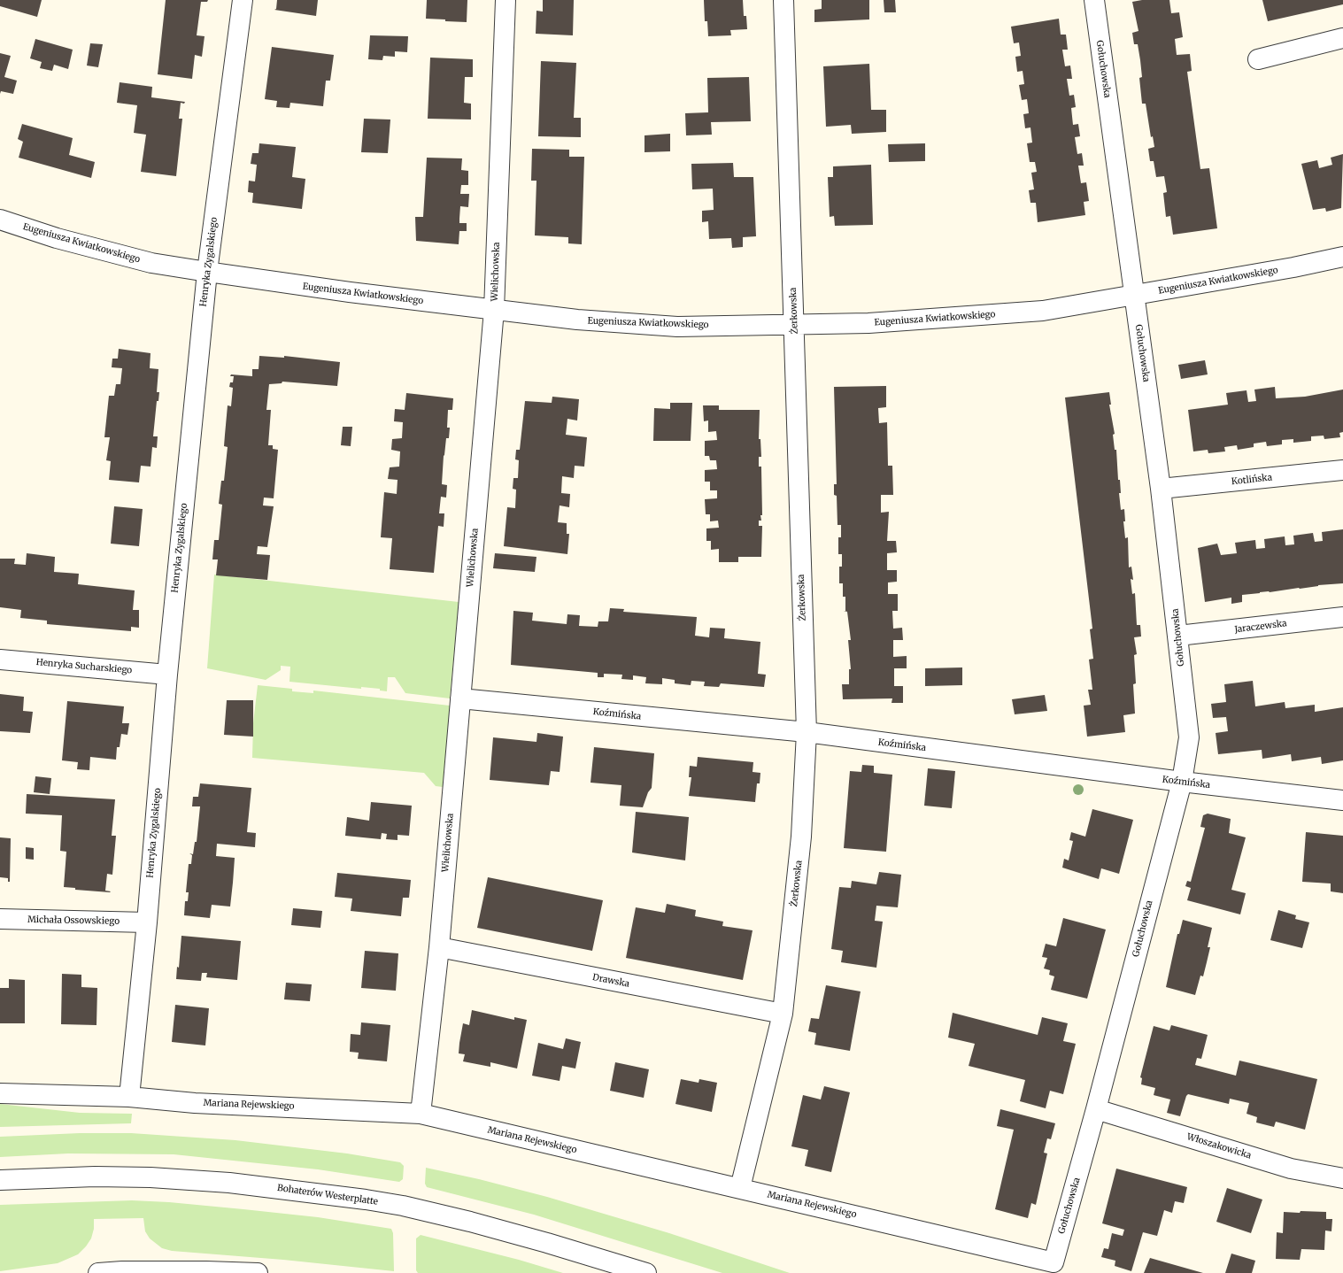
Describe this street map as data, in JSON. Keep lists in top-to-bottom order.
{
  "streets": {
    "street": [
      "Gołuchowska",
      "Eugeniusza Kwiatkowskiego",
      "Henryka Zygalskiego",
      "Wielichowska",
      "Żerkowska",
      "Kotlińska",
      "Jaraczewska",
      "Henryka Sucharskiego",
      "Koźmińska",
      "Michała Ossowskiego",
      "Drawska",
      "Mariana Rejewskiego",
      "Włoszakowicka",
      "Bohaterów Westerplatte"
    ]
  },
  "crossings": [
    ["Gołuchowska", "Eugeniusza Kwiatkowskiego"],
    ["Gołuchowska", "Kotlińska"],
    ["Gołuchowska", "Jaraczewska"],
    ["Gołuchowska", "Koźmińska"],
    ["Gołuchowska", "Mariana Rejewskiego"],
    ["Gołuchowska", "Włoszakowicka"],
    ["Eugeniusza Kwiatkowskiego", "Henryka Zygalskiego"],
    ["Eugeniusza Kwiatkowskiego", "Wielichowska"],
    ["Eugeniusza Kwiatkowskiego", "Żerkowska"],
    ["Henryka Zygalskiego", "Henryka Sucharskiego"],
    ["Henryka Zygalskiego", "Michała Ossowskiego"],
    ["Henryka Zygalskiego", "Mariana Rejewskiego"],
    ["Wielichowska", "Koźmińska"],
    ["Wielichowska", "Drawska"],
    ["Wielichowska", "Mariana Rejewskiego"],
    ["Żerkowska", "Koźmińska"],
    ["Żerkowska", "Drawska"],
    ["Żerkowska", "Mariana Rejewskiego"]
  ]
}
